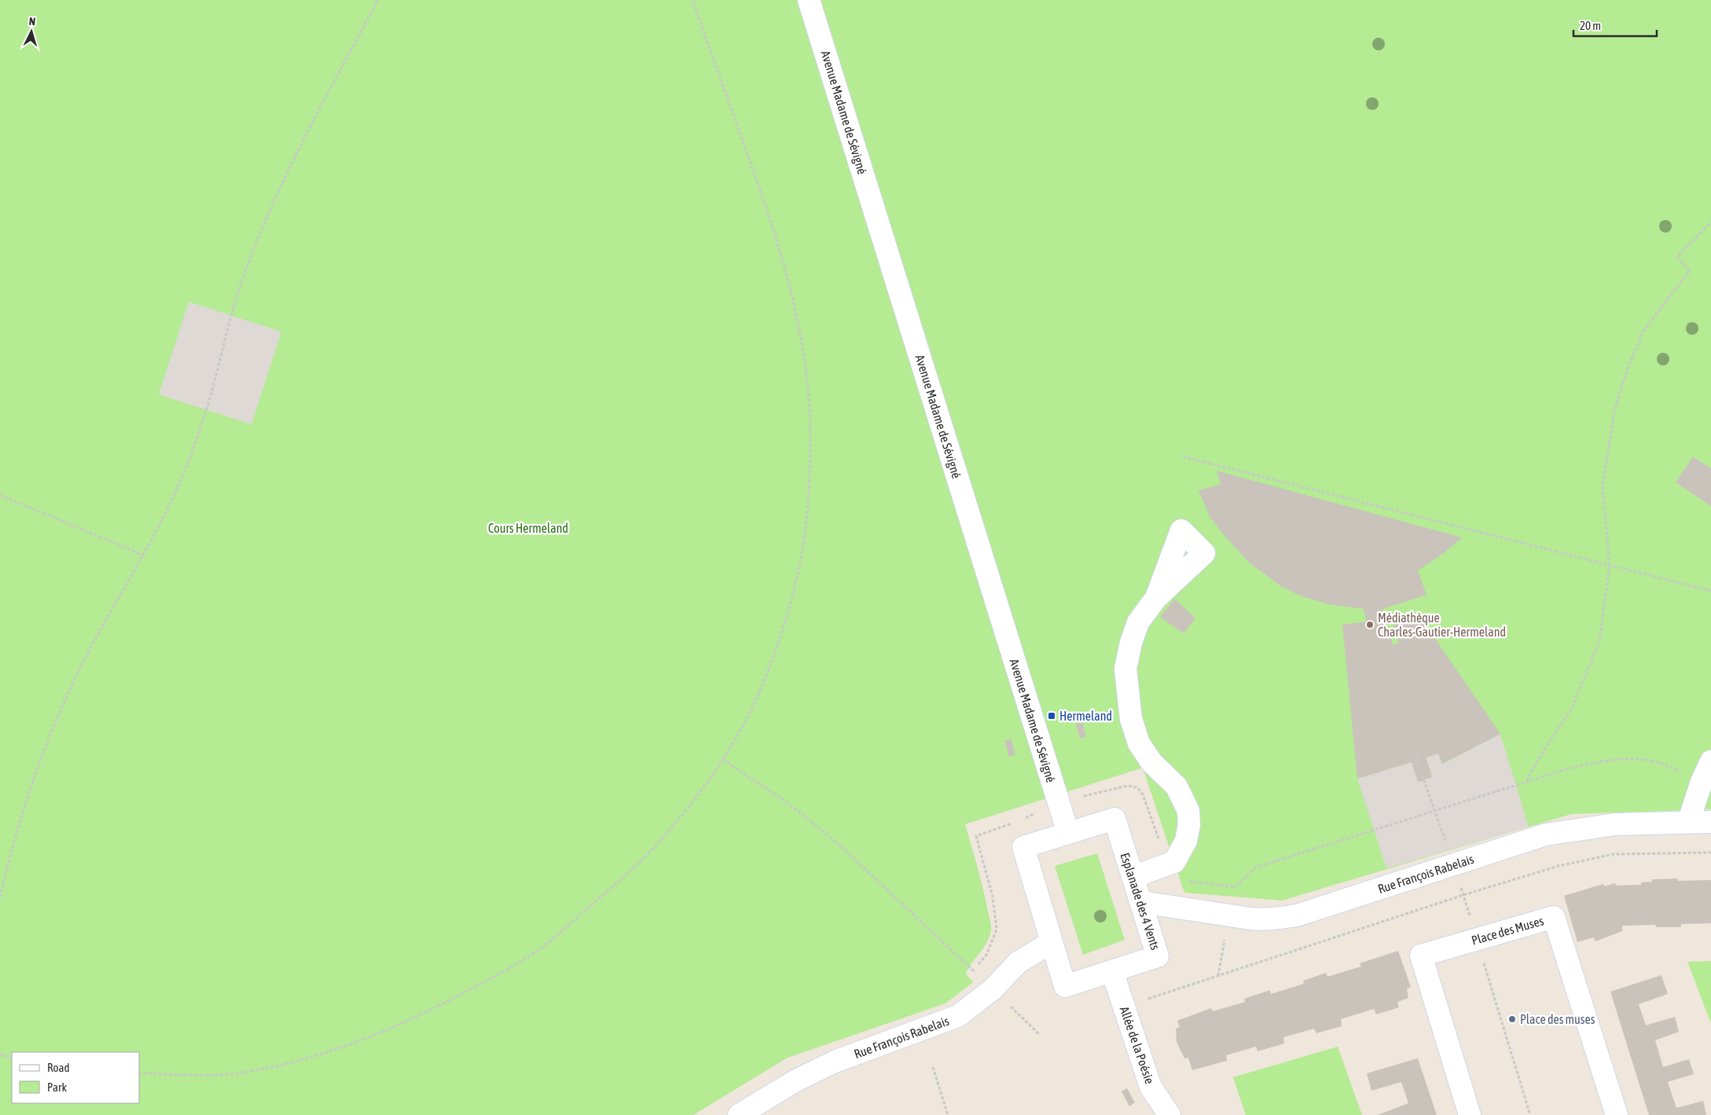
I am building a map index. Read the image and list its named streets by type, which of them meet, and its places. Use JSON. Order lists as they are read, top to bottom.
{
  "streets": {
    "street": [
      "Avenue Madame de Sévigné",
      "Rue François Rabelais",
      "Esplanade des 4 Vents",
      "Place des Muses",
      "Allée de la Poésie"
    ]
  },
  "crossings": [
    ["Avenue Madame de Sévigné", "Esplanade des 4 Vents"],
    ["Rue François Rabelais", "Esplanade des 4 Vents"],
    ["Esplanade des 4 Vents", "Allée de la Poésie"]
  ],
  "parks": ["Cours Hermeland"],
  "places": {
    "other": ["Médiathèque Charles-Gautier-Hermeland", "Place des muses"],
    "transit": ["Hermeland"]
  },
  "legend": ["Road", "Park"],
  "scale_bar": "20 m",
  "north": "top"
}
